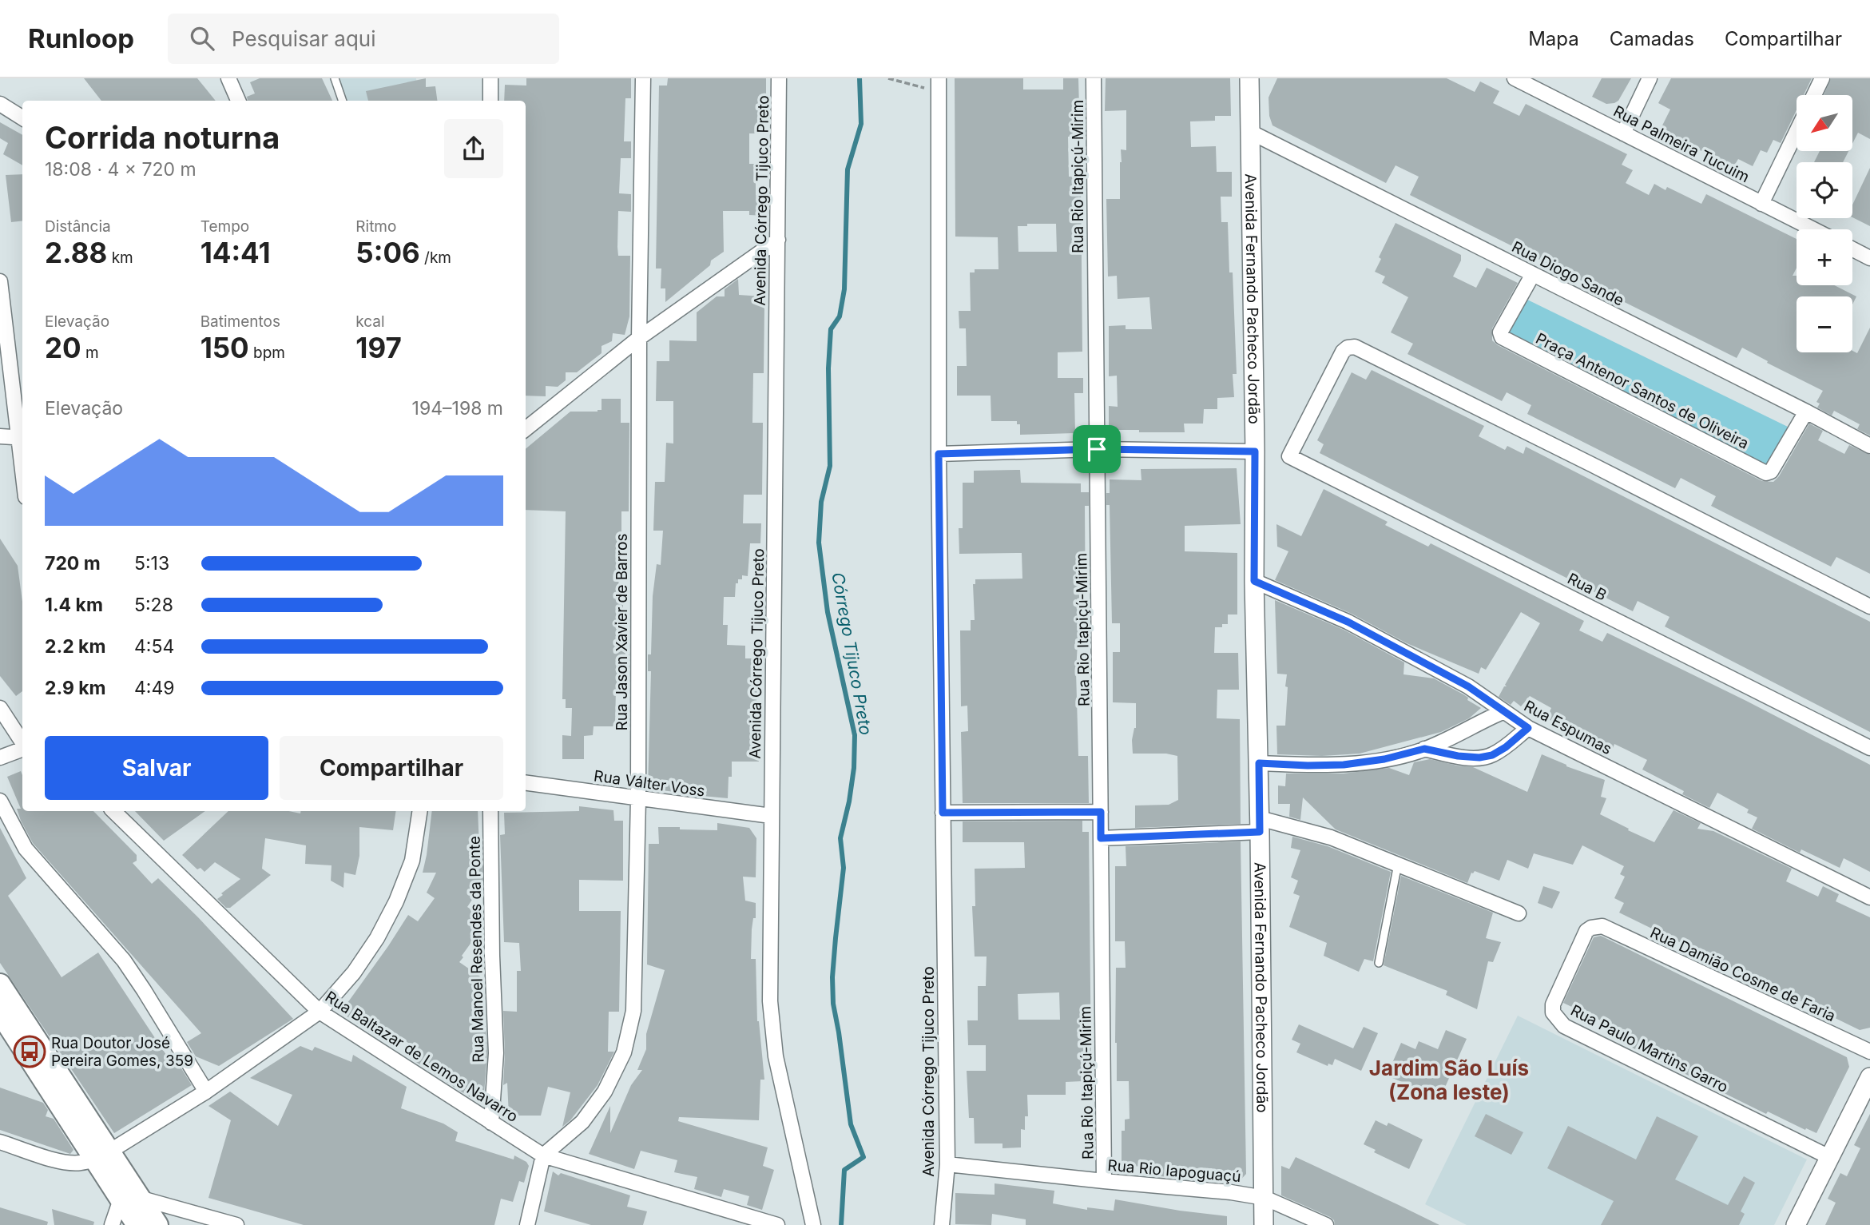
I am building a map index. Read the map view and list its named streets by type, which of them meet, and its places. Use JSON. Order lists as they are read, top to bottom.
{
  "streets": {
    "street": [
      "Rua Palmeira Tucuim",
      "Rua Rio Itapiçú-Mirim",
      "Avenida Córrego Tijuco Preto",
      "Rua Diogo Sande",
      "Avenida Fernando Pacheco Jordão",
      "Praça Antenor Santos de Oliveira",
      "Rua B",
      "Rua Jason Xavier de Barros",
      "Rua Espumas",
      "Rua Válter Voss",
      "Rua Manoel Resendes da Ponte",
      "Rua Damião Cosme de Faria",
      "Rua Paulo Martins Garro",
      "Rua Baltazar de Lemos Navarro",
      "Rua Rio Iapoguaçú"
    ]
  },
  "crossings": [
    ["Rua Rio Itapiçú-Mirim", "Rua Rio Iapoguaçú"],
    ["Avenida Córrego Tijuco Preto", "Rua Válter Voss"],
    ["Avenida Córrego Tijuco Preto", "Rua Rio Iapoguaçú"],
    ["Rua Diogo Sande", "Avenida Fernando Pacheco Jordão"],
    ["Rua Diogo Sande", "Praça Antenor Santos de Oliveira"],
    ["Avenida Fernando Pacheco Jordão", "Rua Espumas"],
    ["Avenida Fernando Pacheco Jordão", "Rua Rio Iapoguaçú"],
    ["Rua Jason Xavier de Barros", "Rua Válter Voss"],
    ["Rua Jason Xavier de Barros", "Rua Baltazar de Lemos Navarro"],
    ["Rua Manoel Resendes da Ponte", "Rua Baltazar de Lemos Navarro"],
    ["Rua Damião Cosme de Faria", "Rua Paulo Martins Garro"]
  ],
  "districts": ["Jardim São Luís (Zona leste)"],
  "water": ["Córrego Tijuco Preto"],
  "places": {
    "bus stop": ["Rua Doutor José Pereira Gomes, 359"]
  },
  "north": "bottom left",
  "page": {
    "header": "Runloop",
    "search": "Pesquisar aqui",
    "nav": ["Mapa", "Camadas", "Compartilhar"],
    "map_buttons": ["+", "−"],
    "heading": ["Corrida noturna", "18:08 · 4 × 720 m"],
    "stats": [
      ["Distância", "2.88 km"],
      ["Tempo", "14:41"],
      ["Ritmo", "5:06 /km"],
      ["Elevação", "20 m"],
      ["Batimentos", "150 bpm"],
      ["kcal", "197"]
    ],
    "chart": ["Elevação", "194–198 m"],
    "list": [
      {
        "name": "720 m",
        "note": "5:13"
      },
      {
        "name": "1.4 km",
        "note": "5:28"
      },
      {
        "name": "2.2 km",
        "note": "4:54"
      },
      {
        "name": "2.9 km",
        "note": "4:49"
      }
    ],
    "buttons": ["Salvar", "Compartilhar"]
  }
}
